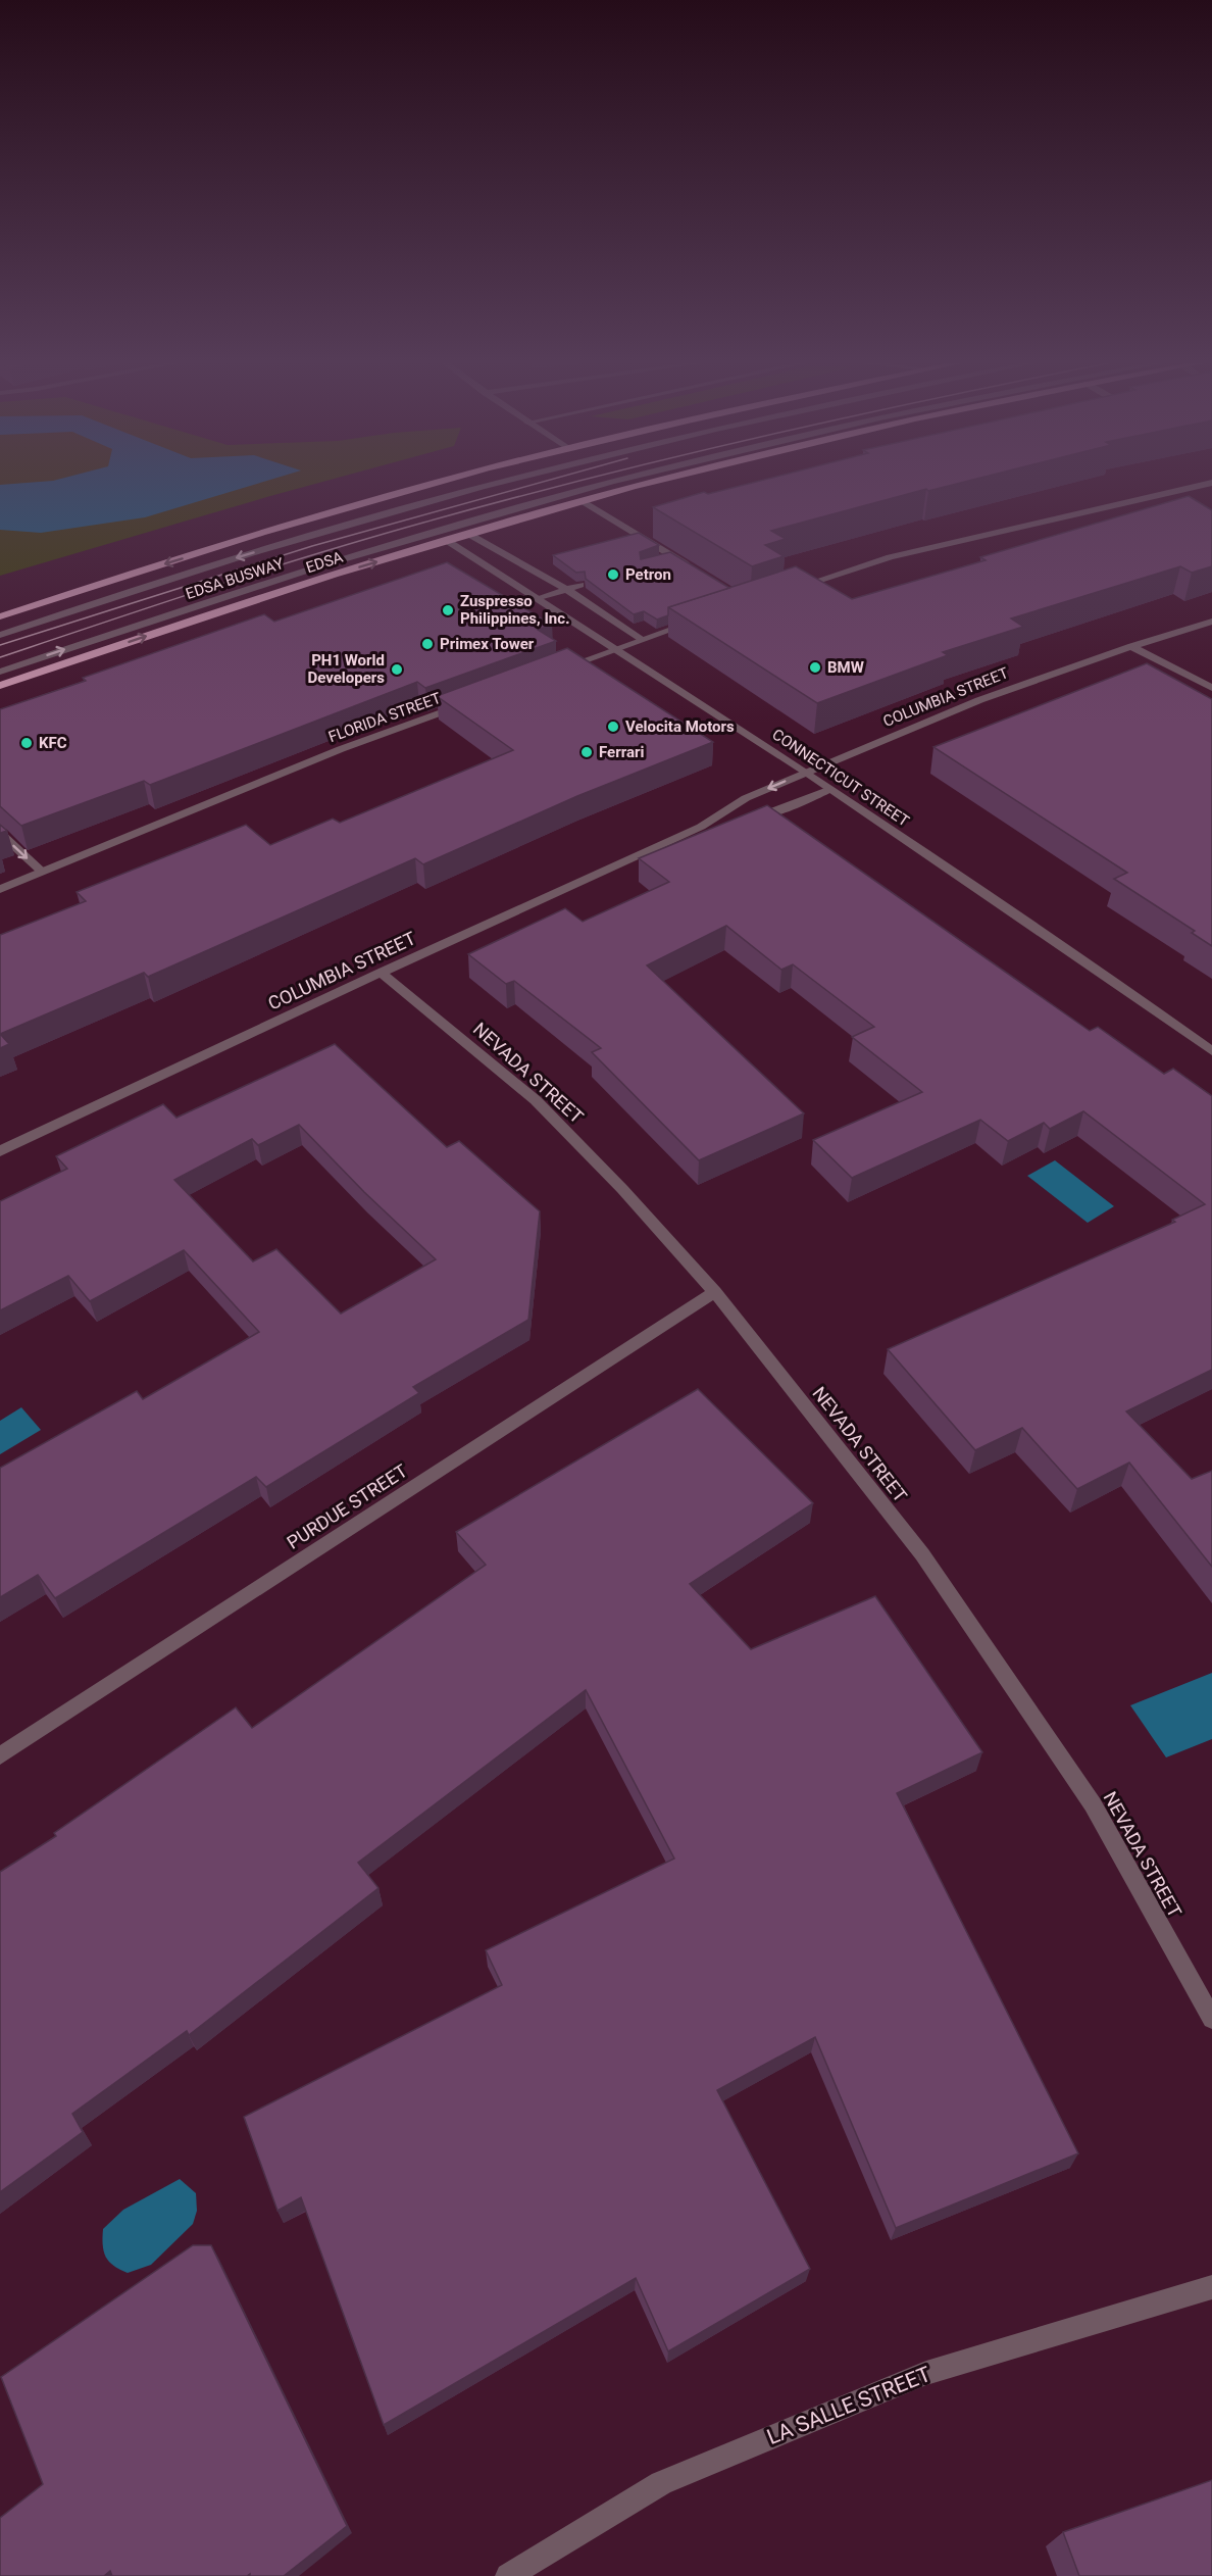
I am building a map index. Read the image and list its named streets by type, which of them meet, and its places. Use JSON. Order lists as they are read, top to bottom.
{
  "streets": {
    "highway": ["EDSA"],
    "street": [
      "EDSA BUSWAY",
      "COLUMBIA STREET",
      "FLORIDA STREET",
      "CONNECTICUT STREET",
      "NEVADA STREET",
      "PURDUE STREET",
      "LA SALLE STREET"
    ]
  },
  "crossings": [
    ["EDSA", "CONNECTICUT STREET"],
    ["COLUMBIA STREET", "CONNECTICUT STREET"],
    ["COLUMBIA STREET", "NEVADA STREET"],
    ["NEVADA STREET", "PURDUE STREET"]
  ],
  "places": [
    "Petron",
    "Zuspresso Philippines, Inc.",
    "Primex Tower",
    "BMW",
    "PH1 World Developers",
    "Velocita Motors",
    "KFC",
    "Ferrari"
  ]
}
